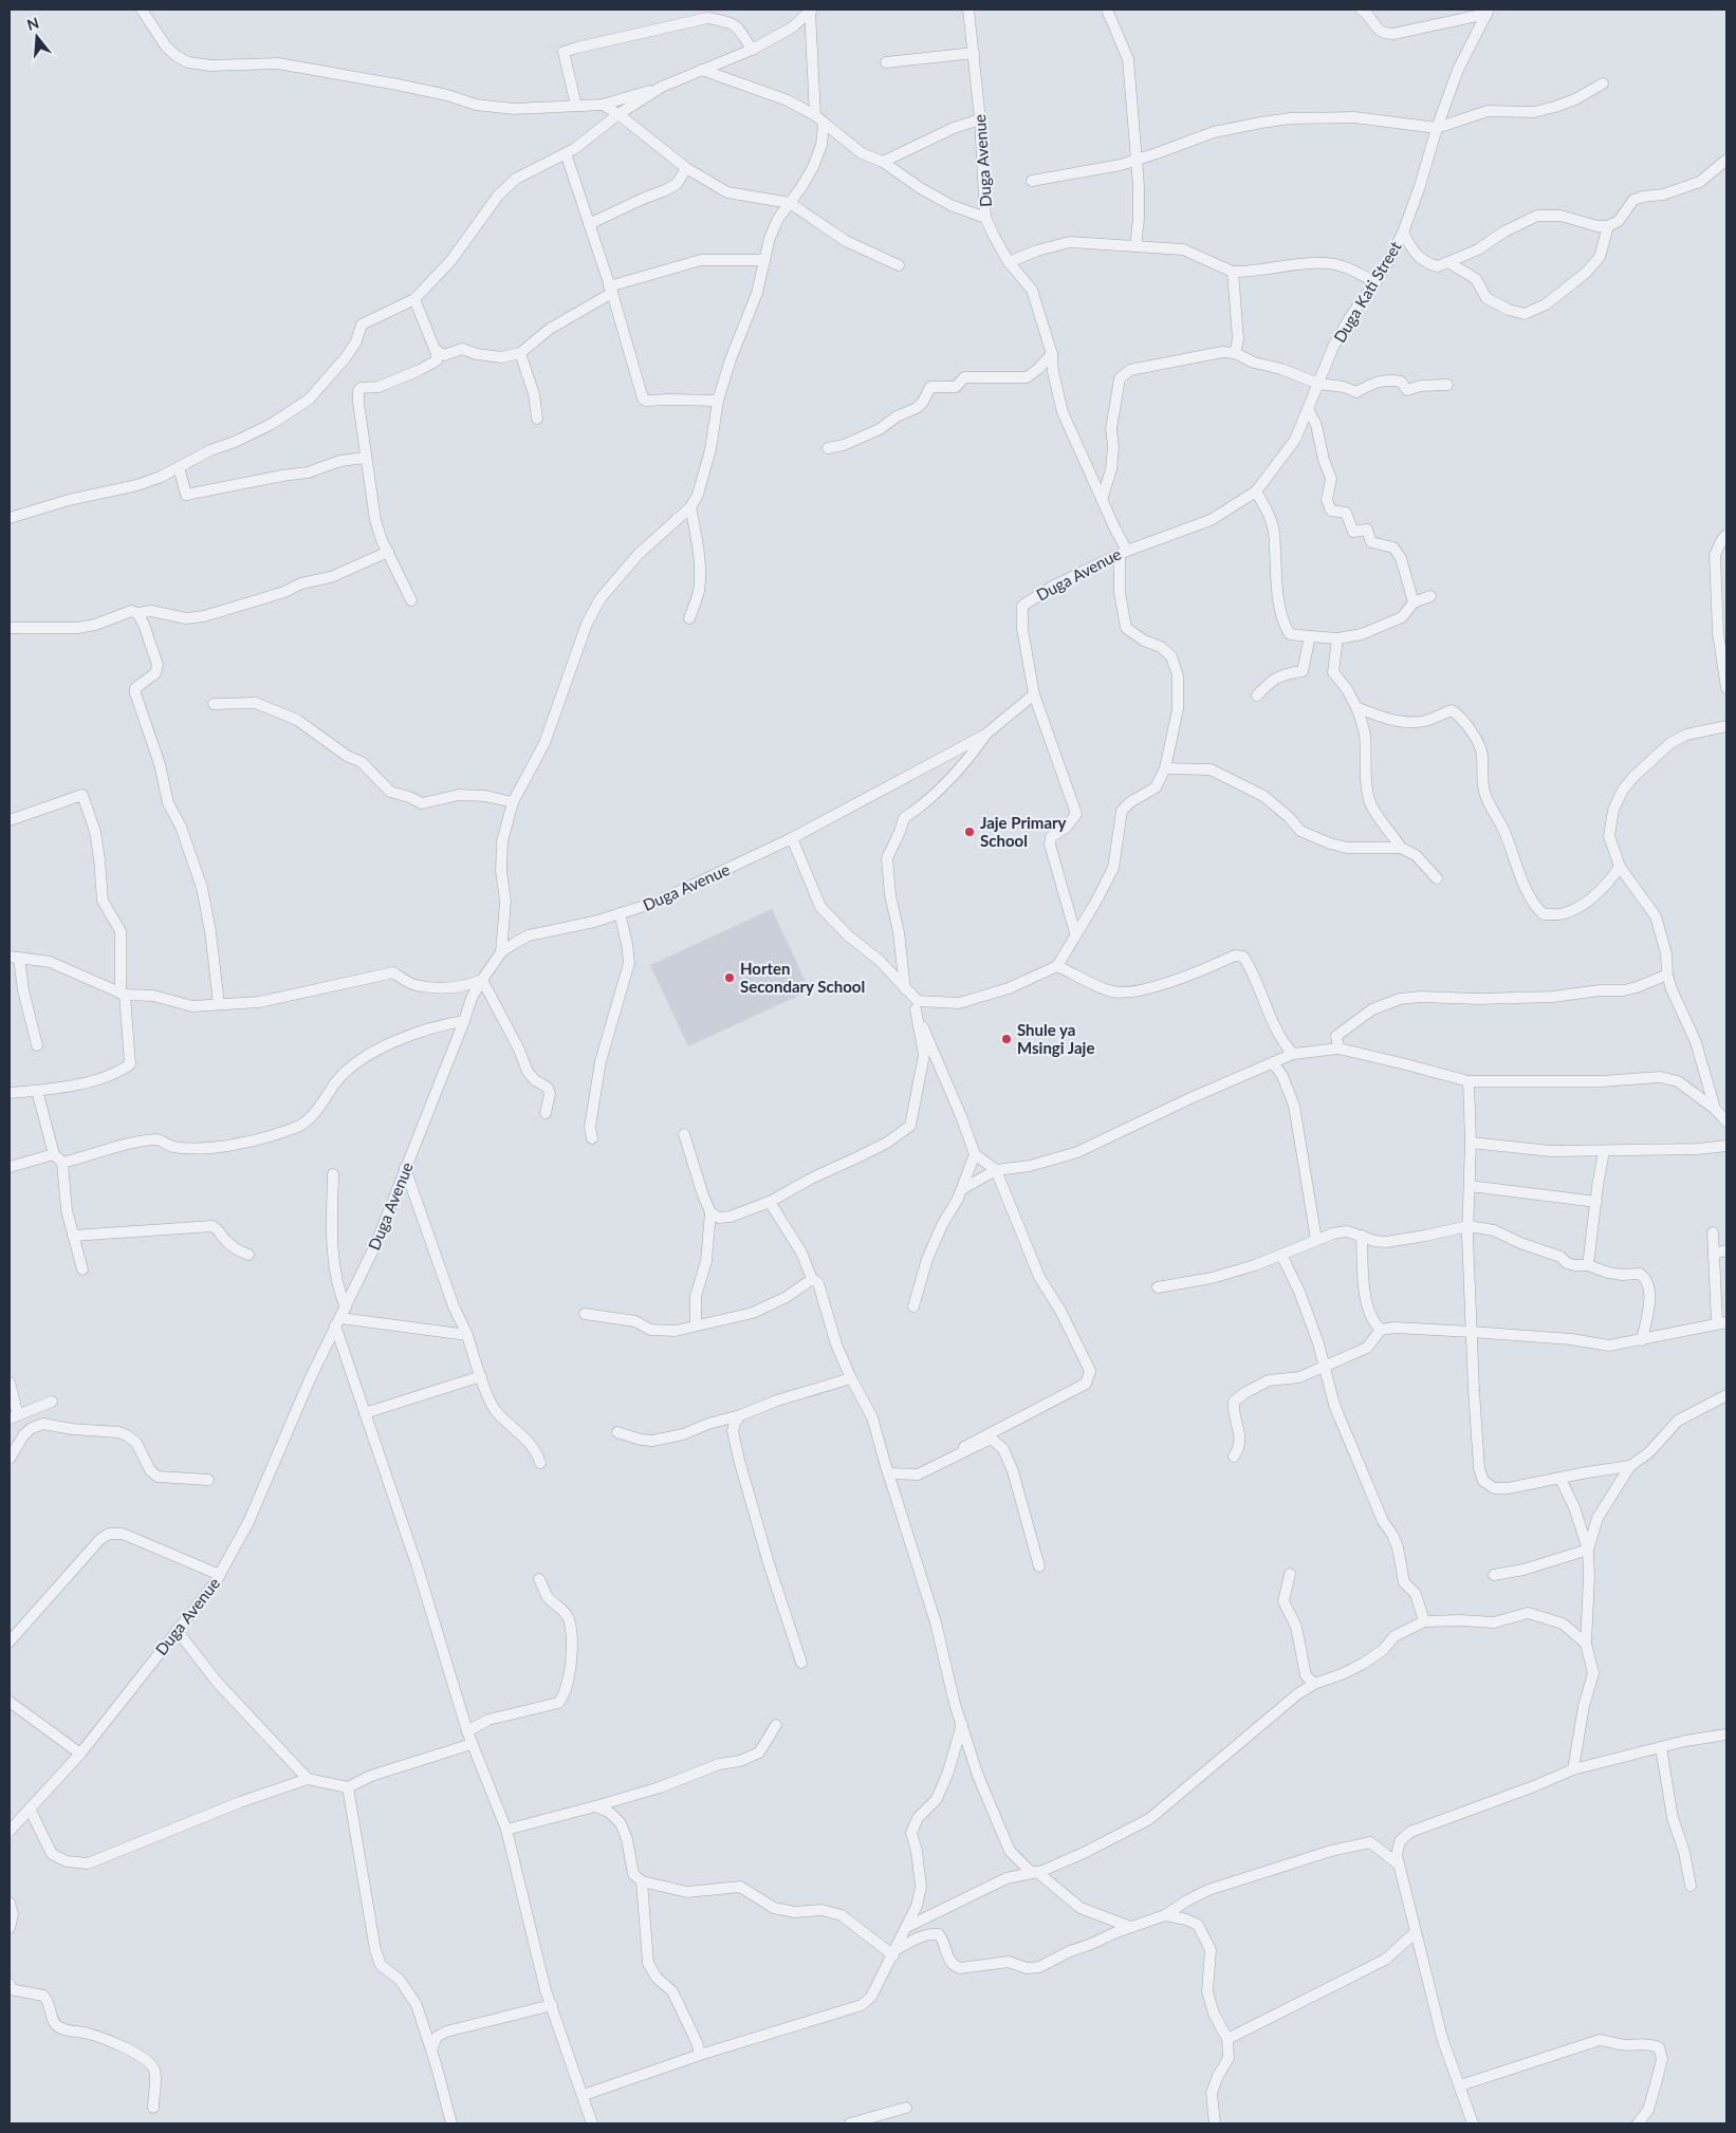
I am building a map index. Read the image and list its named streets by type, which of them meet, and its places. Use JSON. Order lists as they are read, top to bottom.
{
  "streets": {
    "street": ["Duga Avenue", "Duga Kati Street"]
  },
  "crossings": [
    ["Duga Avenue", "Duga Kati Street"]
  ],
  "places": ["Jaje Primary School", "Horten Secondary School", "Shule ya Msingi Jaje"],
  "north": "top"
}
